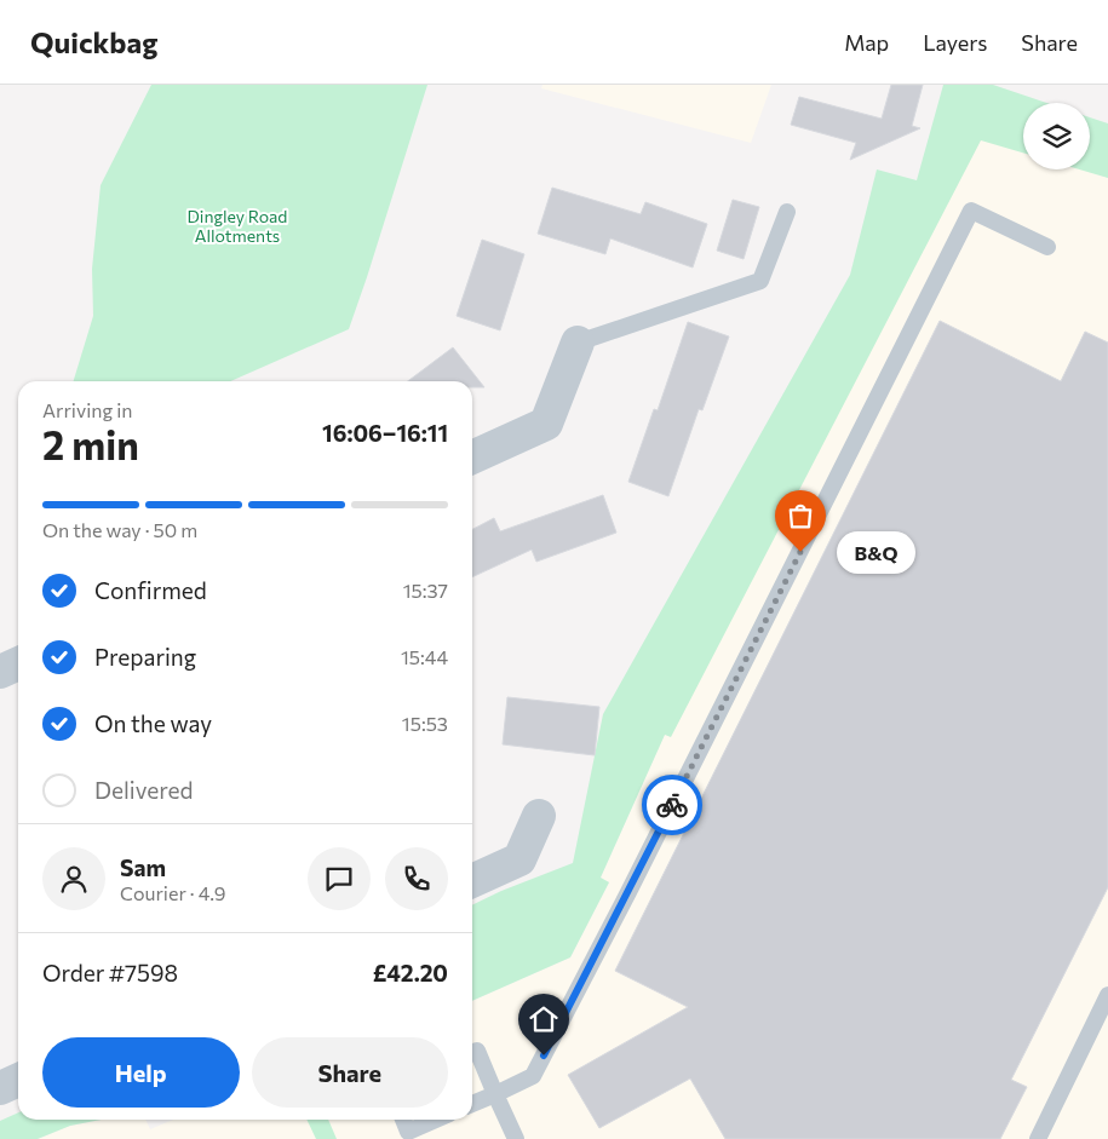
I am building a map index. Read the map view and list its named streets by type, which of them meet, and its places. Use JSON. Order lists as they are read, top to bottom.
{
  "parks": ["Dingley Road Allotments"],
  "places": ["B&Q"],
  "page": {
    "header": "Quickbag",
    "nav": ["Map", "Layers", "Share"],
    "heading": ["2 min", "Arriving in", "16:06–16:11"],
    "panel": [
      "Sam",
      "Courier · 4.9",
      "Order #7598",
      "£42.20"
    ],
    "bar": "On the way · 50 m",
    "bubble": "B&Q",
    "list": [
      ["Confirmed", "15:37"],
      ["Preparing", "15:44"],
      ["On the way", "15:53"],
      "Delivered"
    ],
    "buttons": ["Help", "Share"]
  }
}
